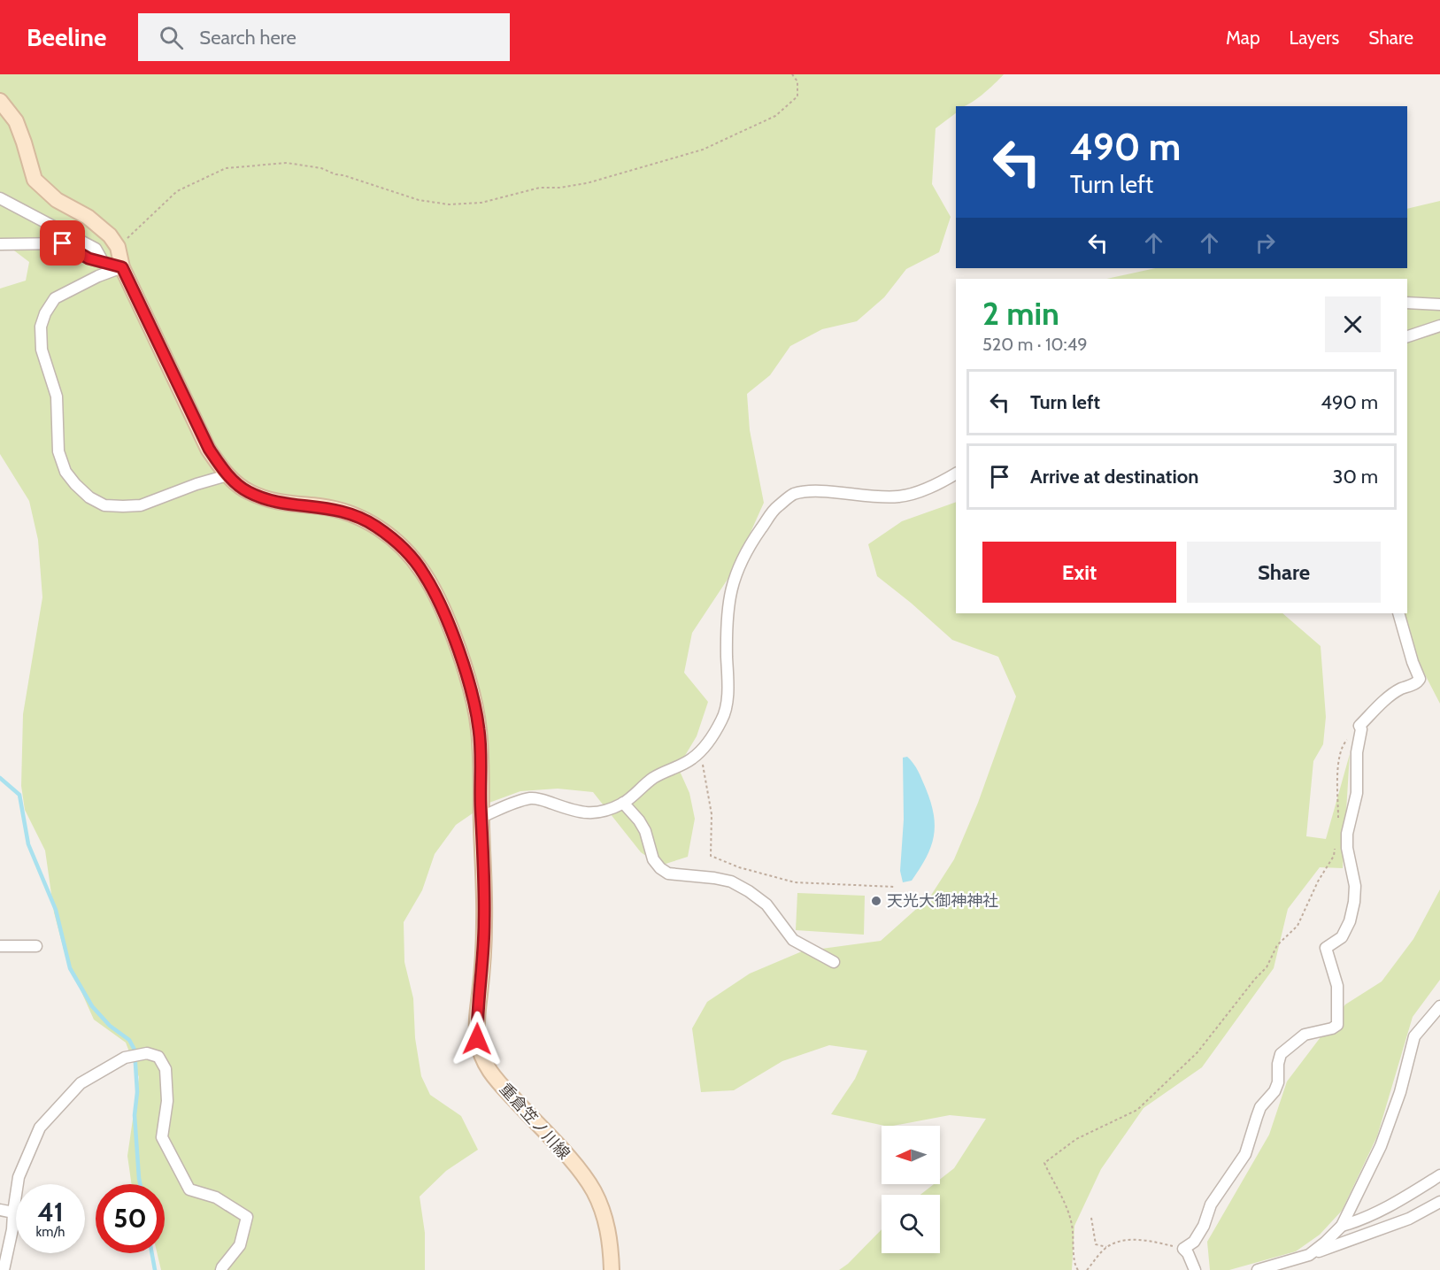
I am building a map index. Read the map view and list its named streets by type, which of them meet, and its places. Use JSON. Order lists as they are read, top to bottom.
{
  "streets": {
    "main road": ["重倉笠ノ川線"]
  },
  "places": ["天光大御神神社"],
  "north": "left",
  "page": {
    "header": "Beeline",
    "search": "Search here",
    "nav": ["Map", "Layers", "Share"],
    "turn": ["490 m", "Turn left"],
    "heading": ["2 min", "520 m · 10:49"],
    "list": [
      {
        "name": "Turn left",
        "value": "490 m"
      },
      {
        "name": "Arrive at destination",
        "value": "30 m"
      }
    ],
    "buttons": ["Exit", "Share"],
    "speed": "41 km/h",
    "limit": "50"
  }
}
